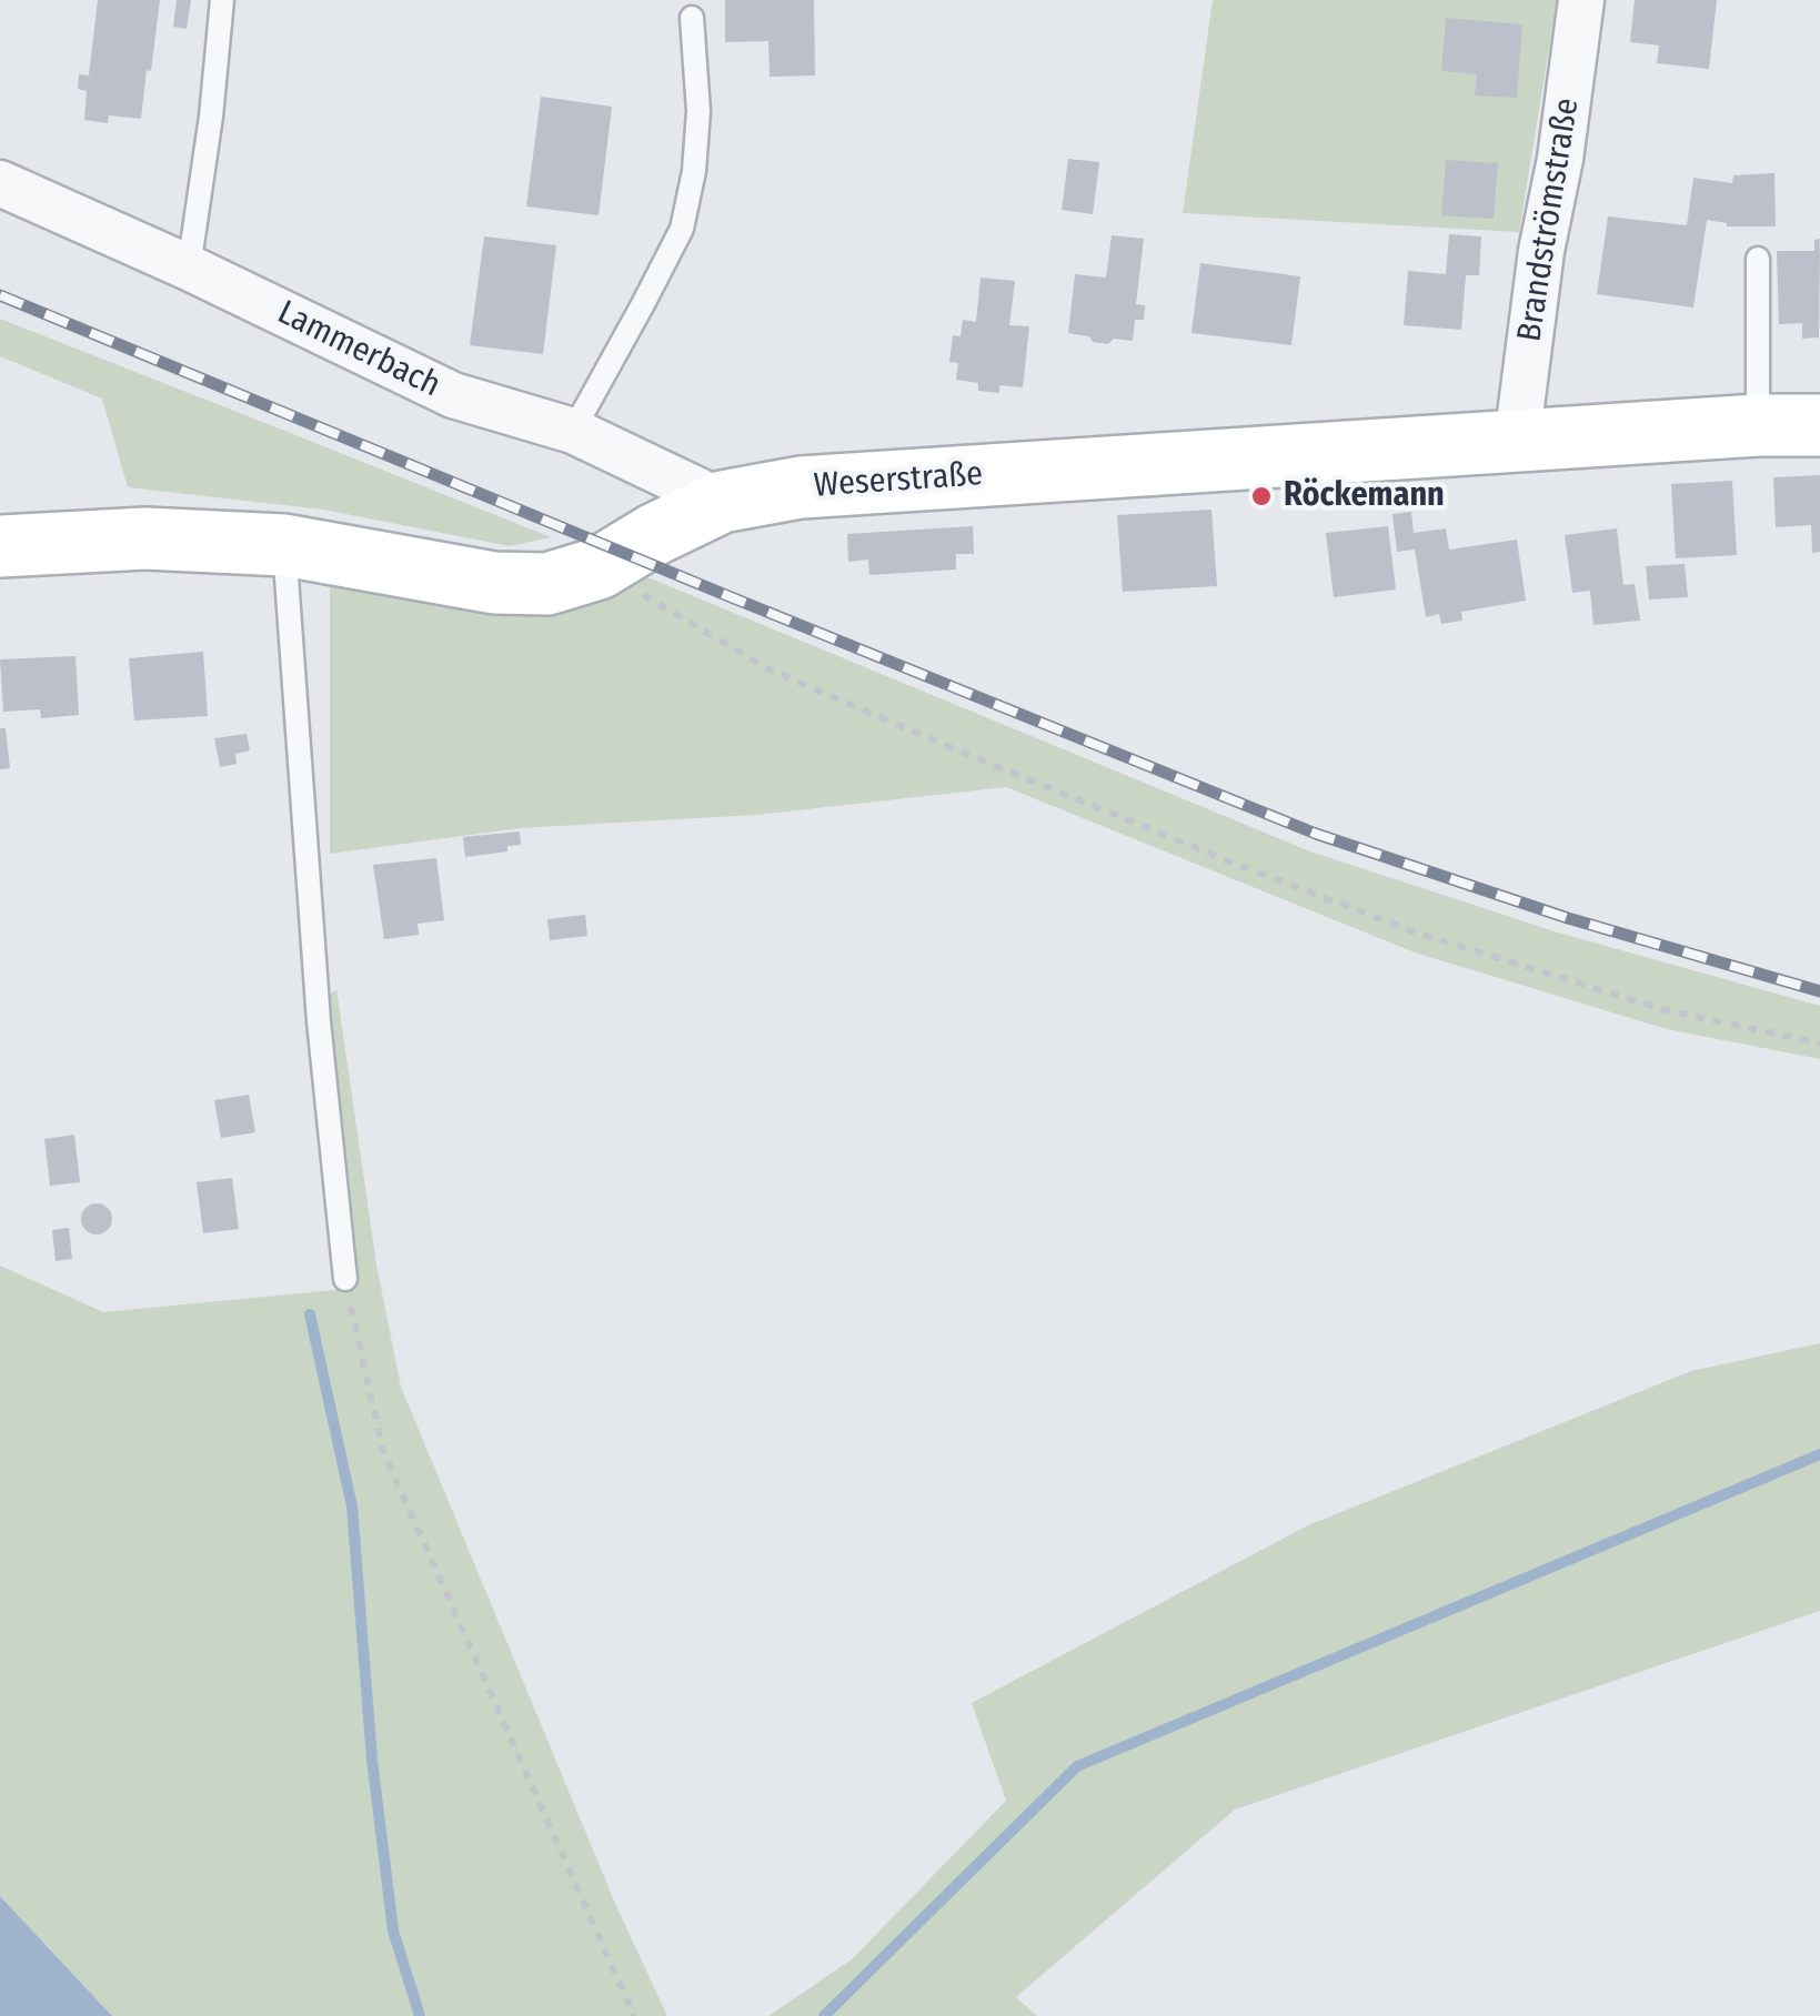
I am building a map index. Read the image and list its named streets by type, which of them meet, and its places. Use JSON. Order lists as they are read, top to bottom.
{
  "streets": {
    "main road": ["Weserstraße"],
    "street": ["Brandströmstraße", "Lammerbach"]
  },
  "crossings": [
    ["Brandströmstraße", "Weserstraße"],
    ["Lammerbach", "Weserstraße"]
  ],
  "places": ["Röckemann"]
}
